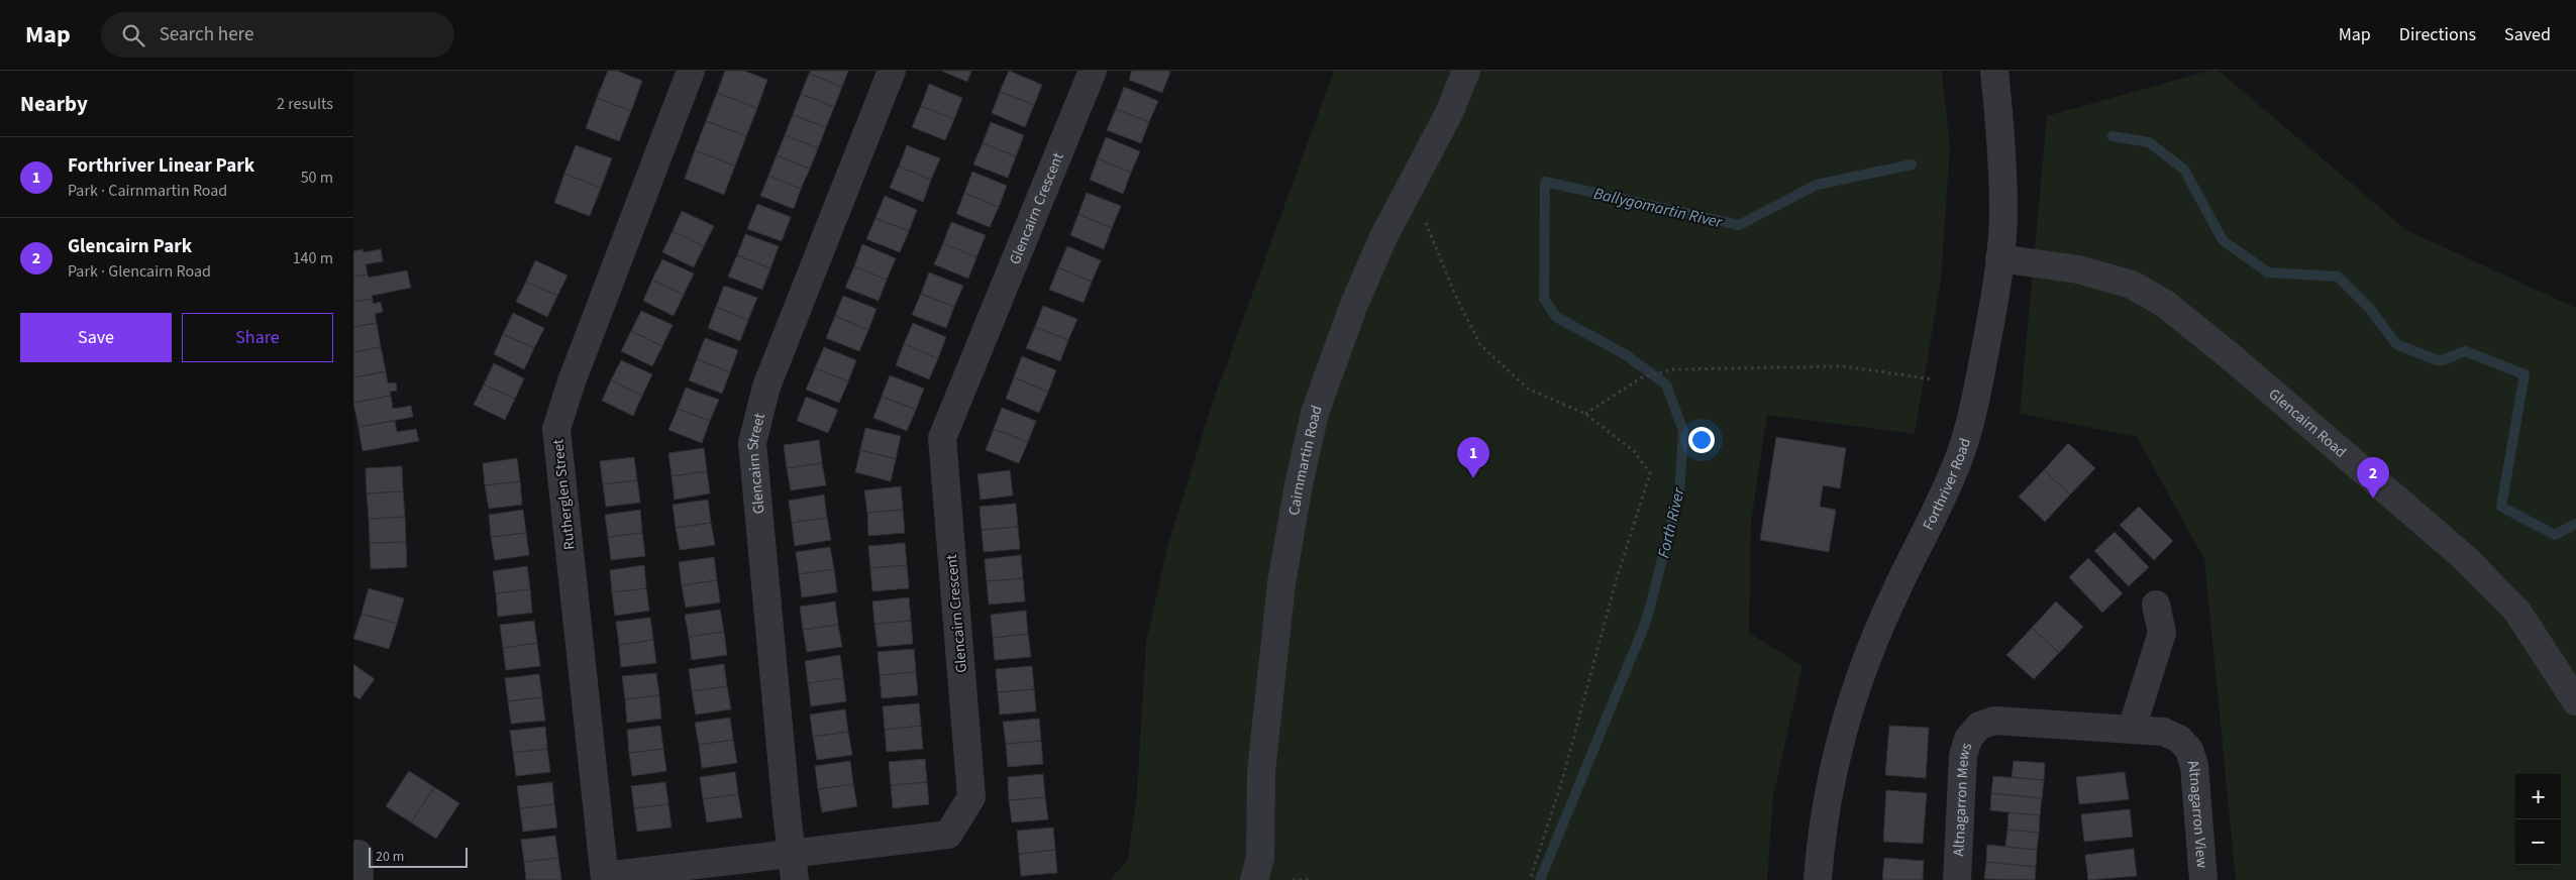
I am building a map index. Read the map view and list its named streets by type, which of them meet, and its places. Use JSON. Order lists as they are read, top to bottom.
{
  "streets": {
    "street": [
      "Glencairn Crescent",
      "Glencairn Road",
      "Cairnmartin Road",
      "Glencairn Street",
      "Forthriver Road",
      "Rutherglen Street",
      "Altnagarron Mews",
      "Altnagarron View"
    ]
  },
  "crossings": [
    ["Glencairn Crescent", "Glencairn Street"],
    ["Glencairn Crescent", "Rutherglen Street"],
    ["Glencairn Road", "Forthriver Road"],
    ["Altnagarron Mews", "Altnagarron View"]
  ],
  "water": ["Ballygomartin River", "Forth River"],
  "scale_bar": "20 m",
  "page": {
    "header": "Map",
    "search": "Search here",
    "nav": ["Map", "Directions", "Saved"],
    "heading": ["Nearby", "2 results"],
    "list": [
      {
        "mark": "1",
        "name": "Forthriver Linear Park",
        "note": "Park · Cairnmartin Road",
        "value": "50 m"
      },
      {
        "mark": "2",
        "name": "Glencairn Park",
        "note": "Park · Glencairn Road",
        "value": "140 m"
      }
    ],
    "buttons": ["Save", "Share"],
    "pins": ["1", "2"],
    "map_buttons": ["+", "−"],
    "scale": "20 m"
  }
}
